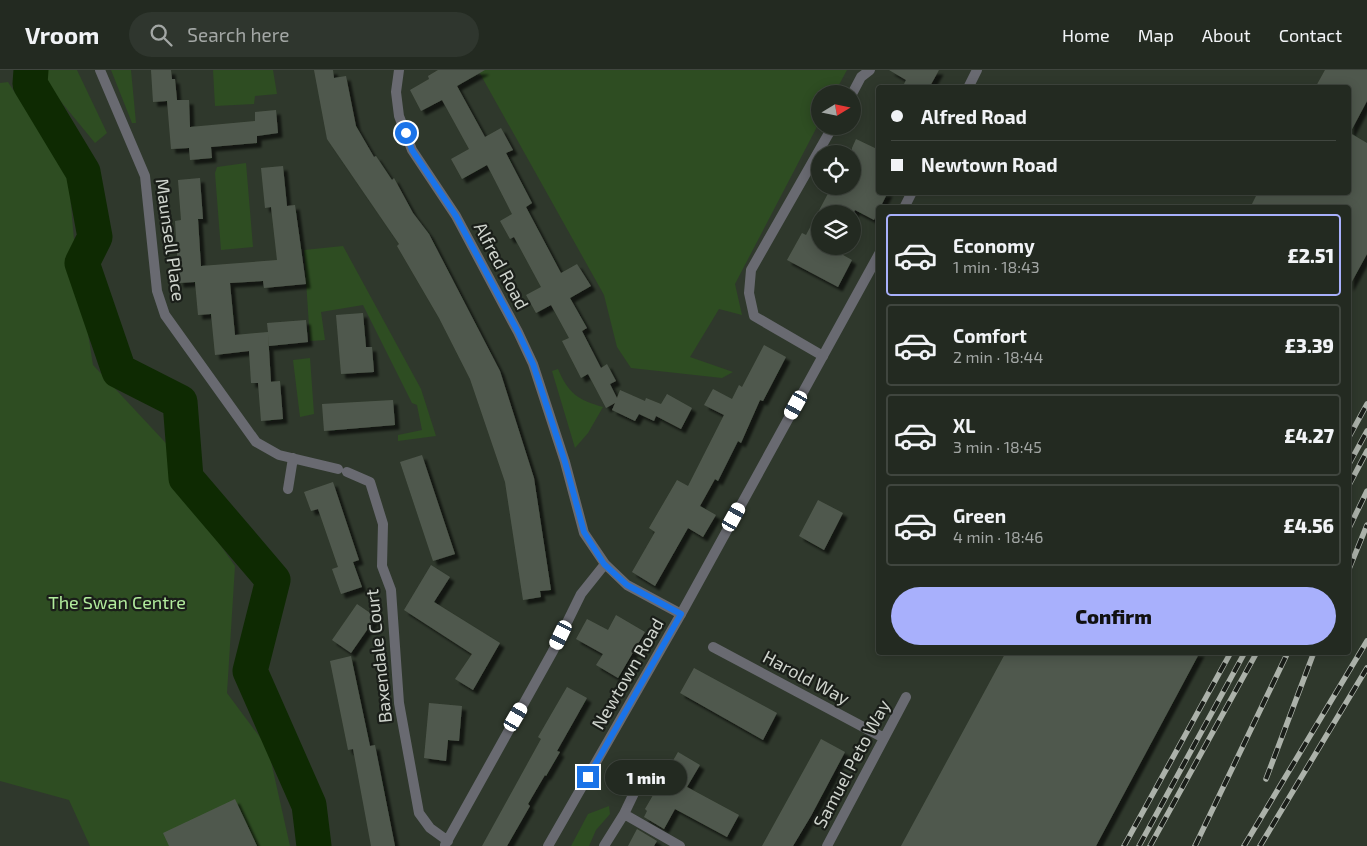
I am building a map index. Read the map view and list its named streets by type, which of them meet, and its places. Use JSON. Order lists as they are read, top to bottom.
{
  "streets": {
    "street": [
      "Maunsell Place",
      "Alfred Road",
      "Baxendale Court",
      "Newtown Road",
      "Harold Way",
      "Samuel Peto Way"
    ]
  },
  "crossings": [
    ["Maunsell Place", "Baxendale Court"],
    ["Alfred Road", "Newtown Road"],
    ["Harold Way", "Samuel Peto Way"]
  ],
  "parks": ["The Swan Centre"],
  "north": "right",
  "page": {
    "header": "Vroom",
    "search": "Search here",
    "nav": [
      "Home",
      "Map",
      "About",
      "Contact"
    ],
    "banner": ["Alfred Road", "Newtown Road"],
    "list": [
      {
        "name": "Economy",
        "note": "1 min · 18:43",
        "value": "£2.51"
      },
      {
        "name": "Comfort",
        "note": "2 min · 18:44",
        "value": "£3.39"
      },
      {
        "name": "XL",
        "note": "3 min · 18:45",
        "value": "£4.27"
      },
      {
        "name": "Green",
        "note": "4 min · 18:46",
        "value": "£4.56"
      }
    ],
    "buttons": "Confirm",
    "bubble": "1 min"
  }
}
